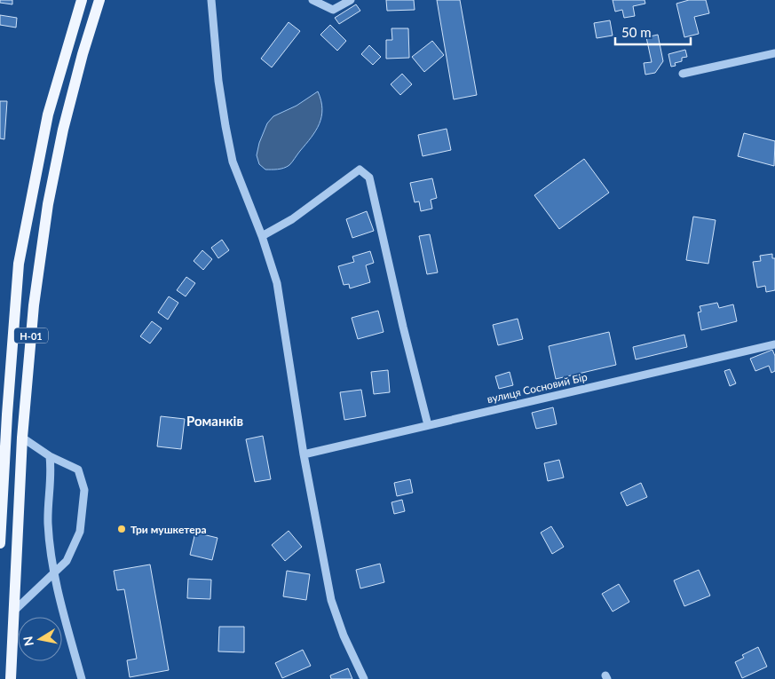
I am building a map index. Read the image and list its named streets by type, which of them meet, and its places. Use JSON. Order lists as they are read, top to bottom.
{
  "streets": {
    "main road": ["Н-01"],
    "street": ["вулиця Сосновий Бір"]
  },
  "districts": ["Романків"],
  "places": ["Три мушкетера"],
  "scale_bar": "50 m",
  "north": "left"
}
